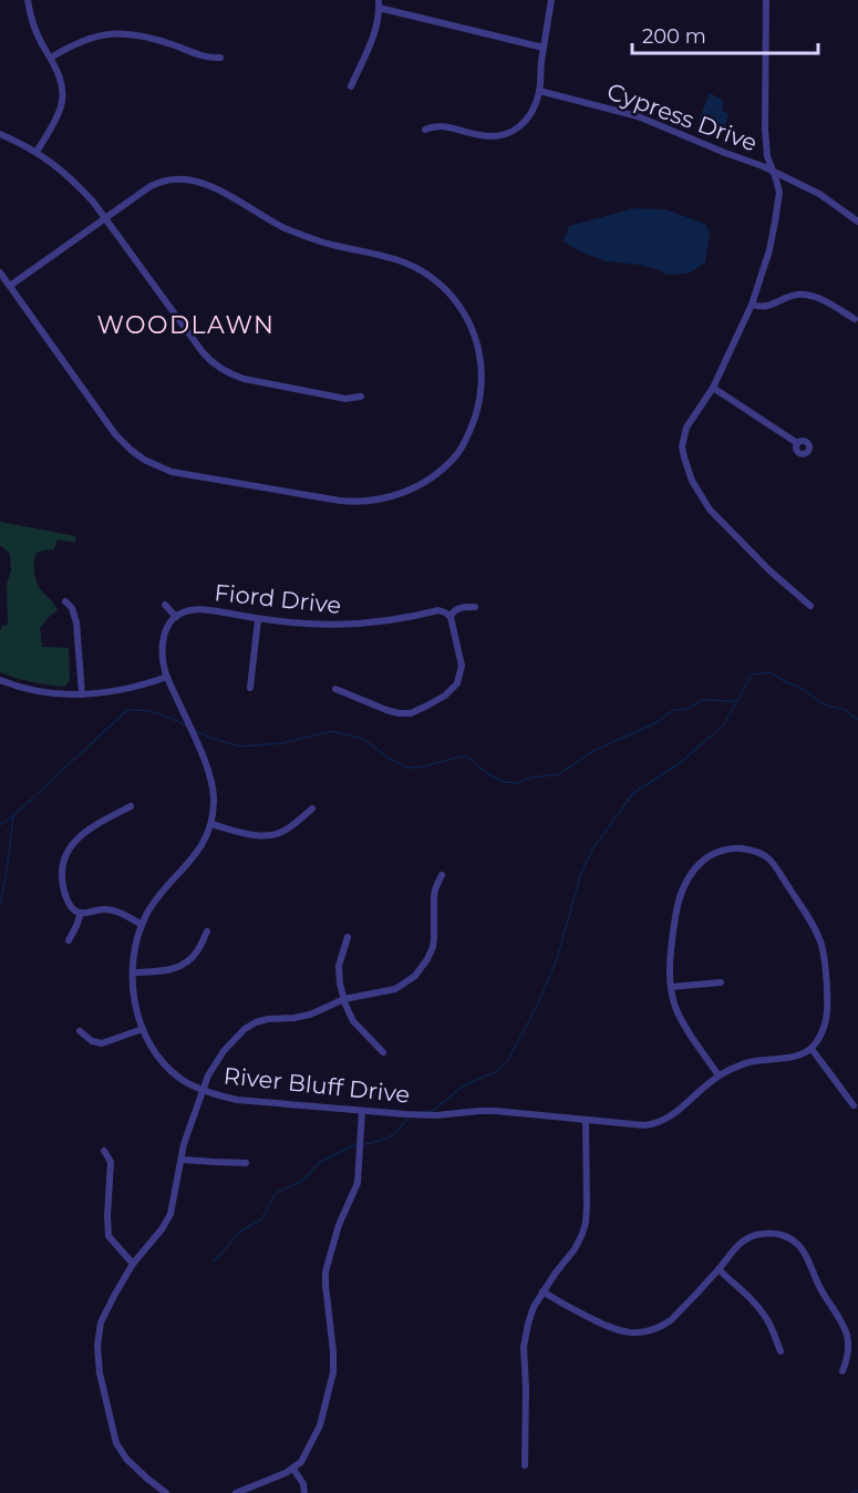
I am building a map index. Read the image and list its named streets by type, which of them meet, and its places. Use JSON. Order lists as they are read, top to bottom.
{
  "streets": {
    "street": ["Cypress Drive", "Fiord Drive", "River Bluff Drive"]
  },
  "districts": ["WOODLAWN"],
  "scale_bar": "200 m"
}
